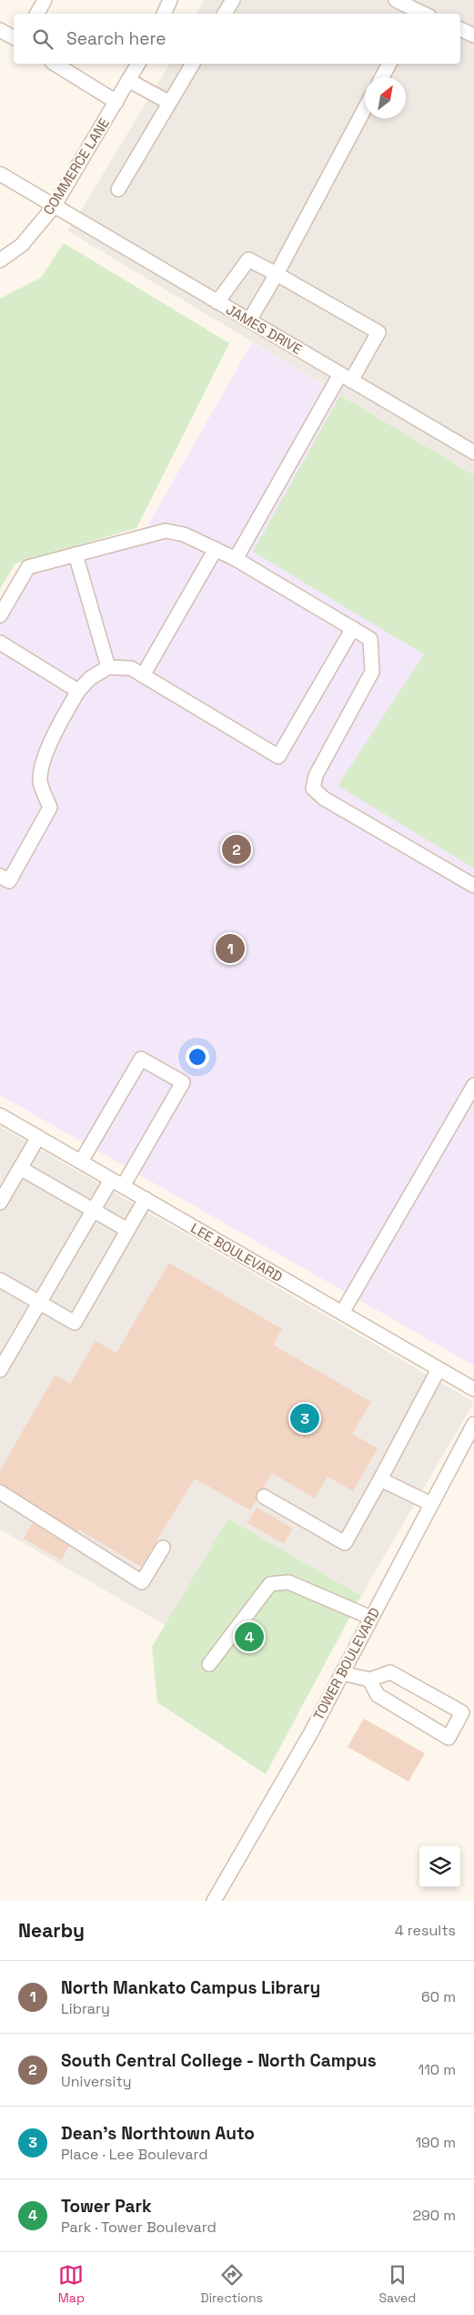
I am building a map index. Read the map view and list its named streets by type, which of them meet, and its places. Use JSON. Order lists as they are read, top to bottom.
{
  "streets": {
    "street": [
      "COMMERCE LANE",
      "JAMES DRIVE",
      "LEE BOULEVARD",
      "TOWER BOULEVARD"
    ]
  },
  "crossings": [
    ["COMMERCE LANE", "JAMES DRIVE"]
  ],
  "north": "top right",
  "page": {
    "search": "Search here",
    "pins": [
      "2",
      "1",
      "3",
      "4"
    ],
    "heading": ["Nearby", "4 results"],
    "list": [
      {
        "mark": "1",
        "name": "North Mankato Campus Library",
        "note": "Library",
        "value": "60 m"
      },
      {
        "mark": "2",
        "name": "South Central College - North Campus",
        "note": "University",
        "value": "110 m"
      },
      {
        "mark": "3",
        "name": "Dean's Northtown Auto",
        "note": "Place · Lee Boulevard",
        "value": "190 m"
      },
      {
        "mark": "4",
        "name": "Tower Park",
        "note": "Park · Tower Boulevard",
        "value": "290 m"
      }
    ],
    "nav": ["Map", "Directions", "Saved"]
  }
}
